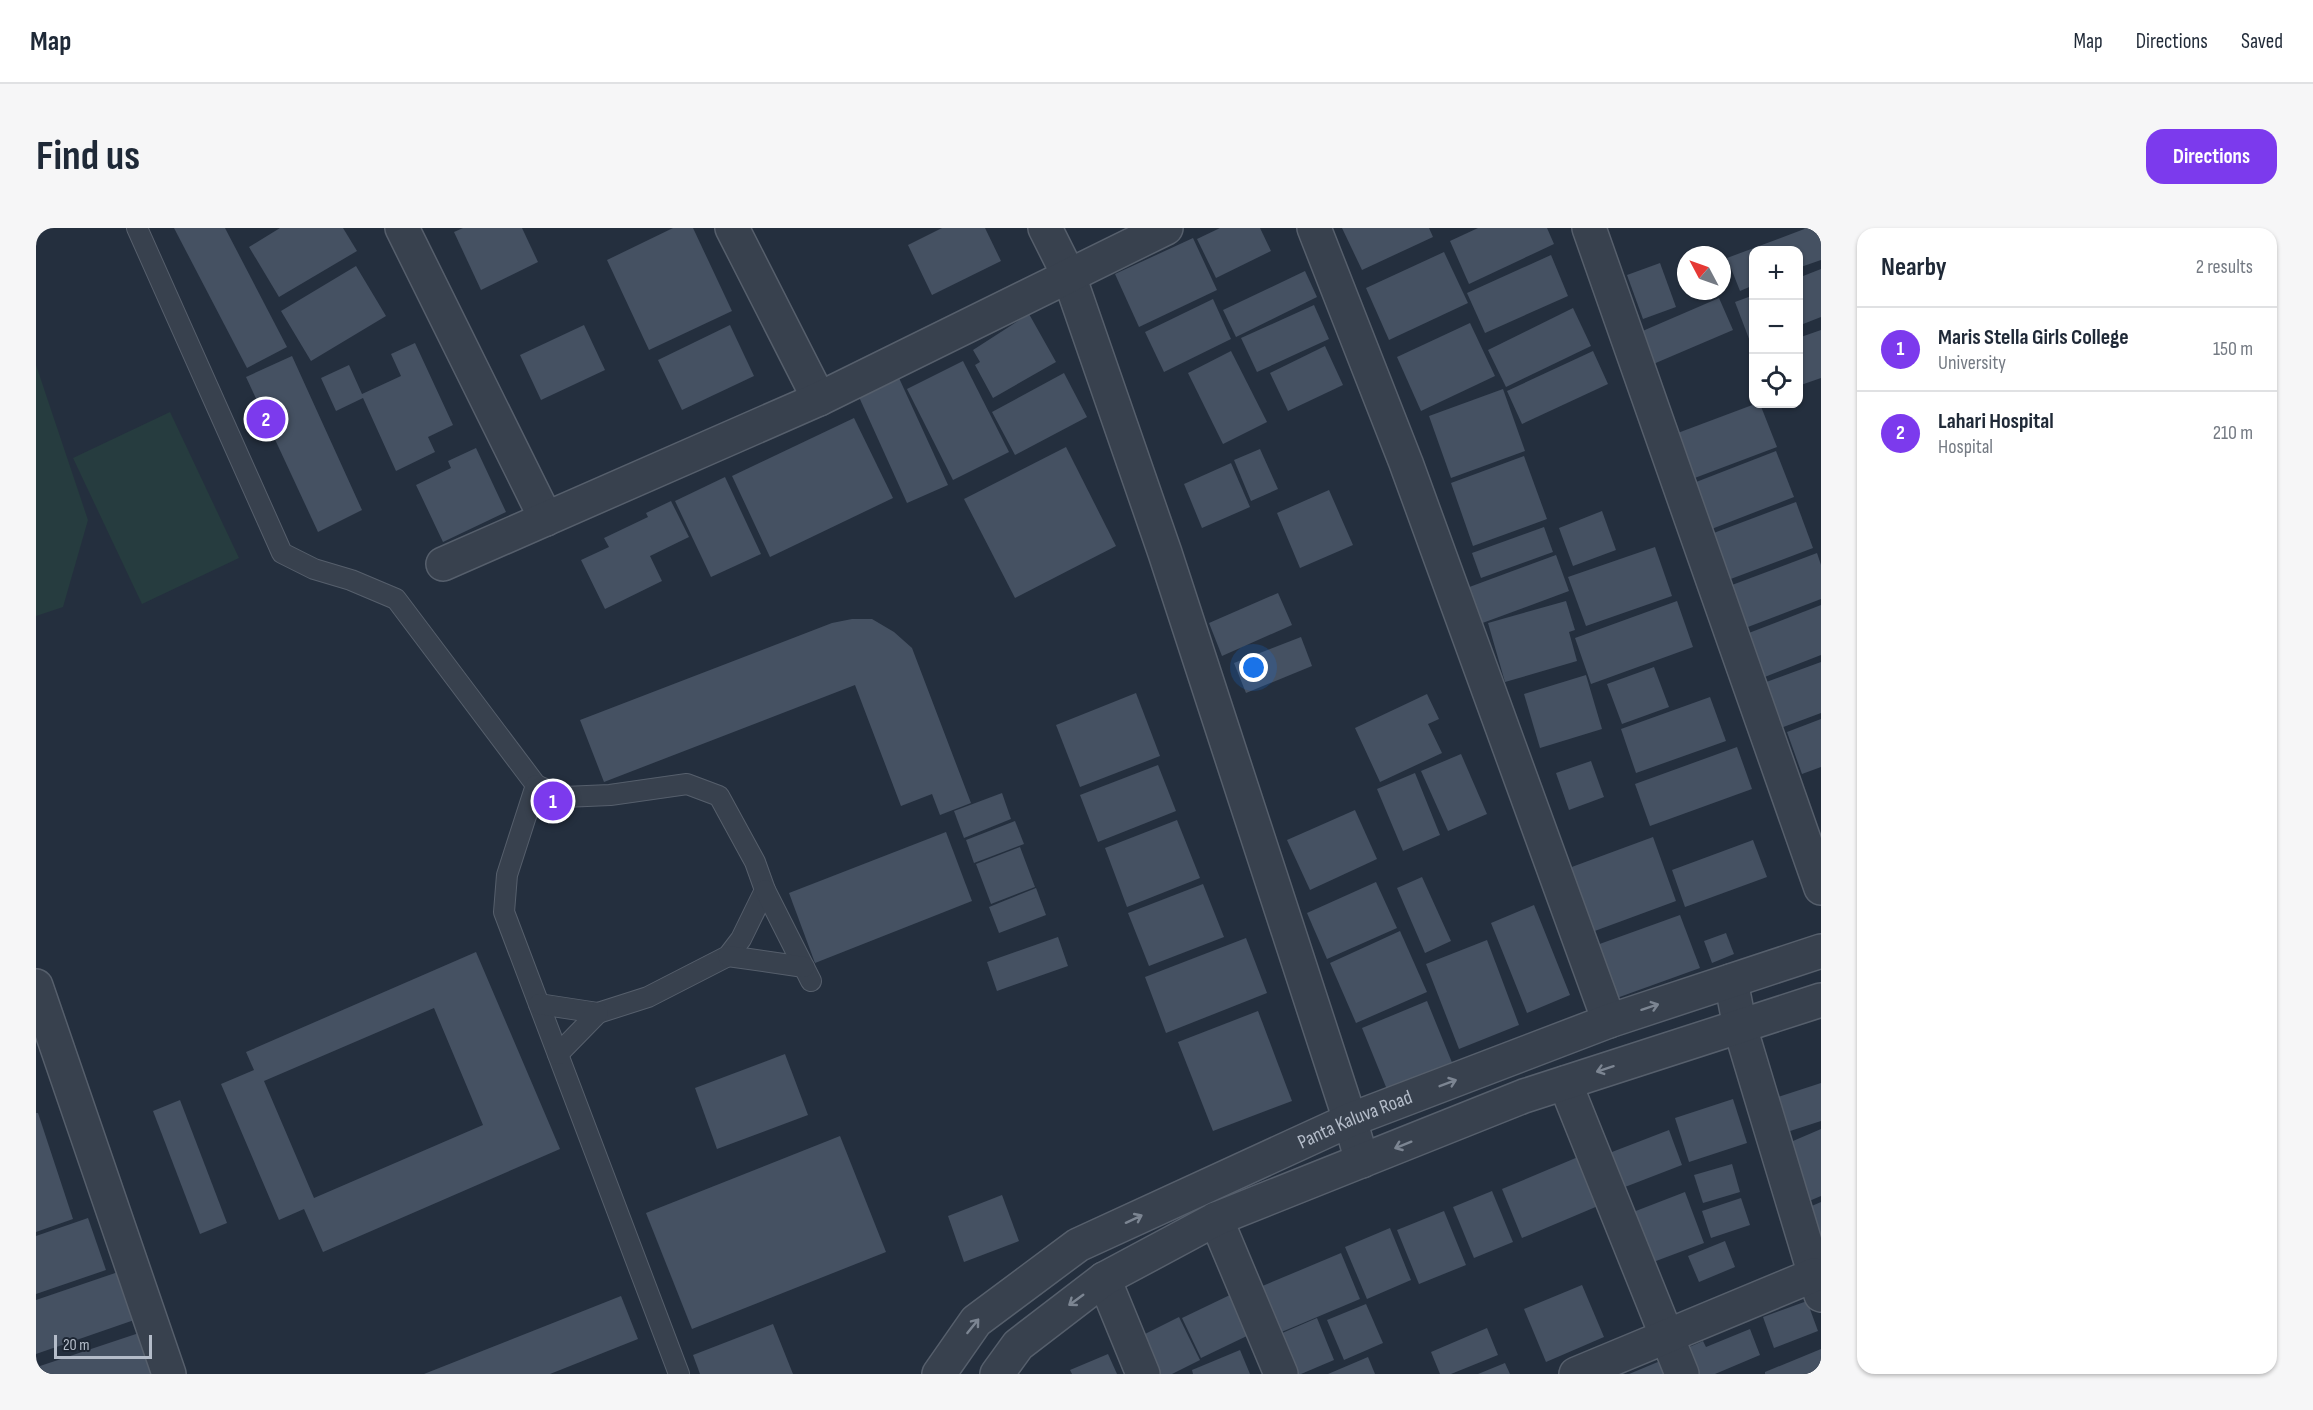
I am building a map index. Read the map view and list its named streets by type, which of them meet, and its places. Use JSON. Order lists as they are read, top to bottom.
{
  "streets": {
    "street": ["Panta Kaluva Road"]
  },
  "scale_bar": "20 m",
  "north": "top left",
  "page": {
    "header": "Map",
    "nav": ["Map", "Directions", "Saved"],
    "buttons": "Directions",
    "title": "Find us",
    "heading": ["Nearby", "2 results"],
    "map_buttons": ["+", "−"],
    "list": [
      {
        "mark": "1",
        "name": "Maris Stella Girls College",
        "note": "University",
        "value": "150 m"
      },
      {
        "mark": "2",
        "name": "Lahari Hospital",
        "note": "Hospital",
        "value": "210 m"
      }
    ],
    "pins": ["2", "1"],
    "scale": "20 m"
  }
}
